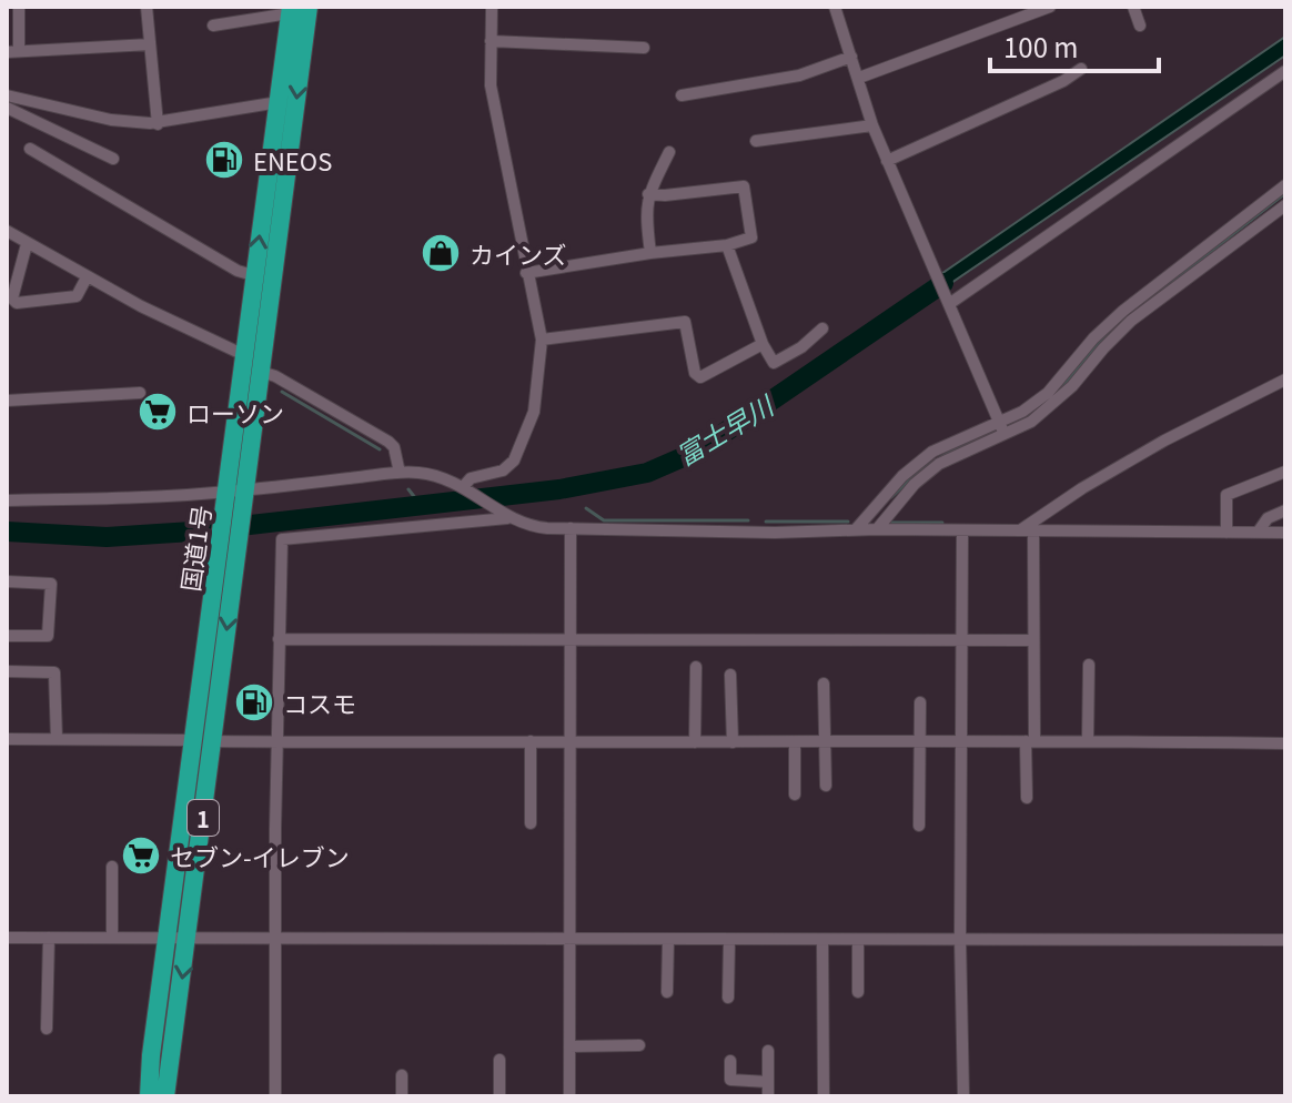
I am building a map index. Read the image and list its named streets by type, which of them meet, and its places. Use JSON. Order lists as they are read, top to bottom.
{
  "streets": {
    "highway": ["国道1号", "1"]
  },
  "water": ["富士早川"],
  "places": {
    "fuel station": ["ENEOS", "コスモ"],
    "shop": ["カインズ"],
    "supermarket": ["ローソン", "セブン-イレブン"]
  },
  "scale_bar": "100 m"
}
